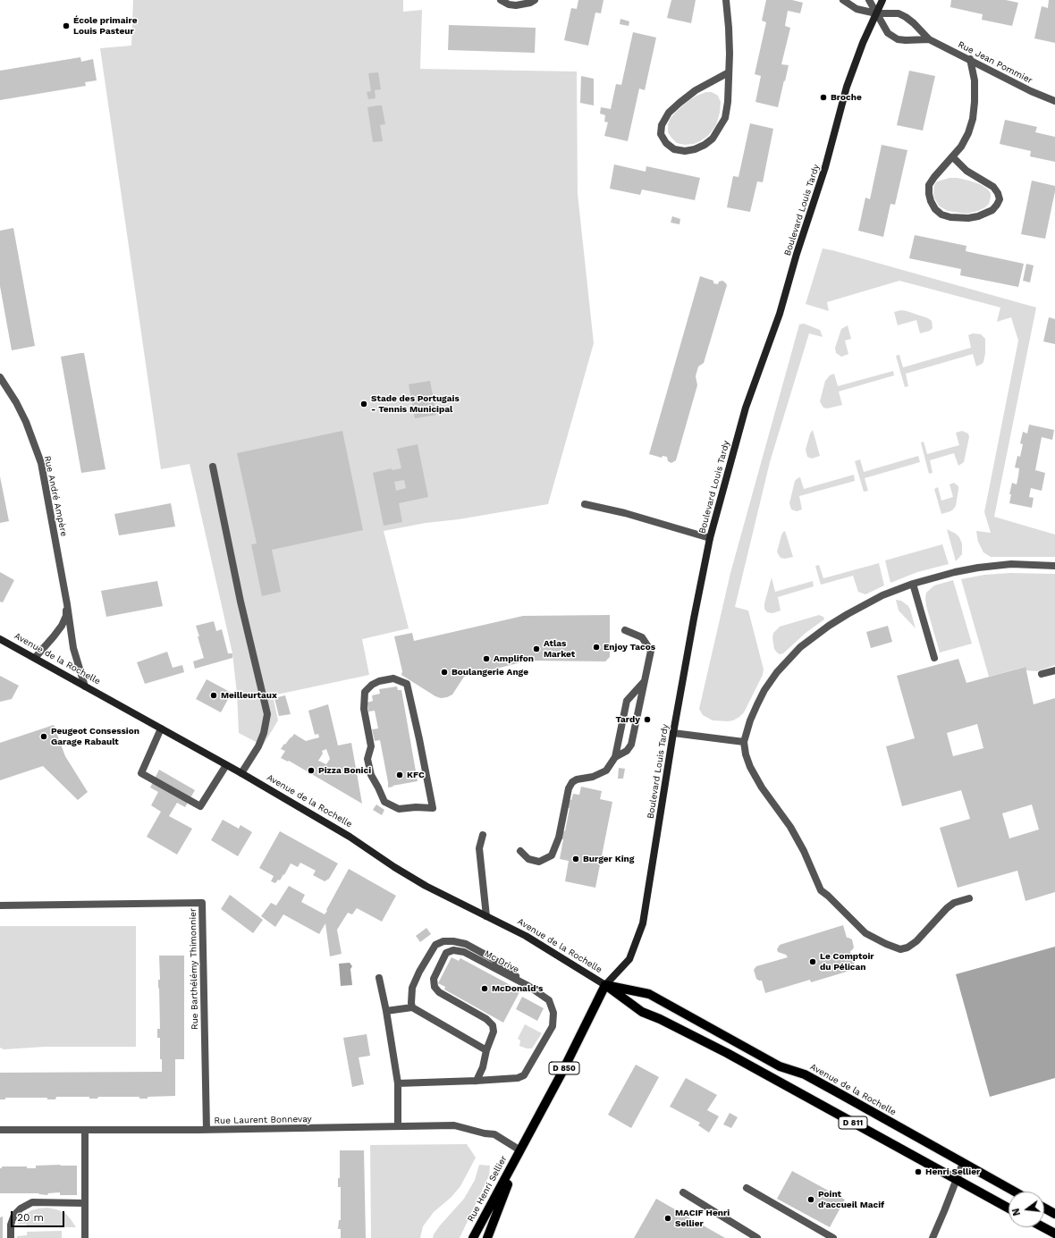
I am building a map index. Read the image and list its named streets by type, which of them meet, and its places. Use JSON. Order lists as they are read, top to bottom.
{
  "streets": {
    "main road": [
      "Avenue de la Rochelle",
      "D 850",
      "D 811",
      "Rue Henri Sellier"
    ],
    "street": [
      "Rue Jean Pommier",
      "Boulevard Louis Tardy",
      "Rue André Ampère",
      "Mc Drive",
      "Rue Barthélémy Thimonnier",
      "Rue Laurent Bonnevay"
    ]
  },
  "crossings": [
    ["Rue Jean Pommier", "Boulevard Louis Tardy"],
    ["Boulevard Louis Tardy", "Avenue de la Rochelle"],
    ["Boulevard Louis Tardy", "Rue Henri Sellier"],
    ["Rue André Ampère", "Avenue de la Rochelle"],
    ["Avenue de la Rochelle", "Rue Henri Sellier"],
    ["Rue Barthélémy Thimonnier", "Rue Laurent Bonnevay"],
    ["Rue Laurent Bonnevay", "Rue Henri Sellier"]
  ],
  "places": [
    "École primaire Louis Pasteur",
    "Broche",
    "Stade des Portugais - Tennis Municipal",
    "Enjoy Tacos",
    "Atlas Market",
    "Amplifon",
    "Boulangerie Ange",
    "Meilleurtaux",
    "Tardy",
    "Peugeot Consession Garage Rabault",
    "Pizza Bonici",
    "KFC",
    "Burger King",
    "Le Comptoir du Pélican",
    "McDonald's",
    "Henri Sellier",
    "Point d'accueil Macif",
    "MACIF Henri Sellier"
  ],
  "scale_bar": "20 m",
  "north": "left"
}
